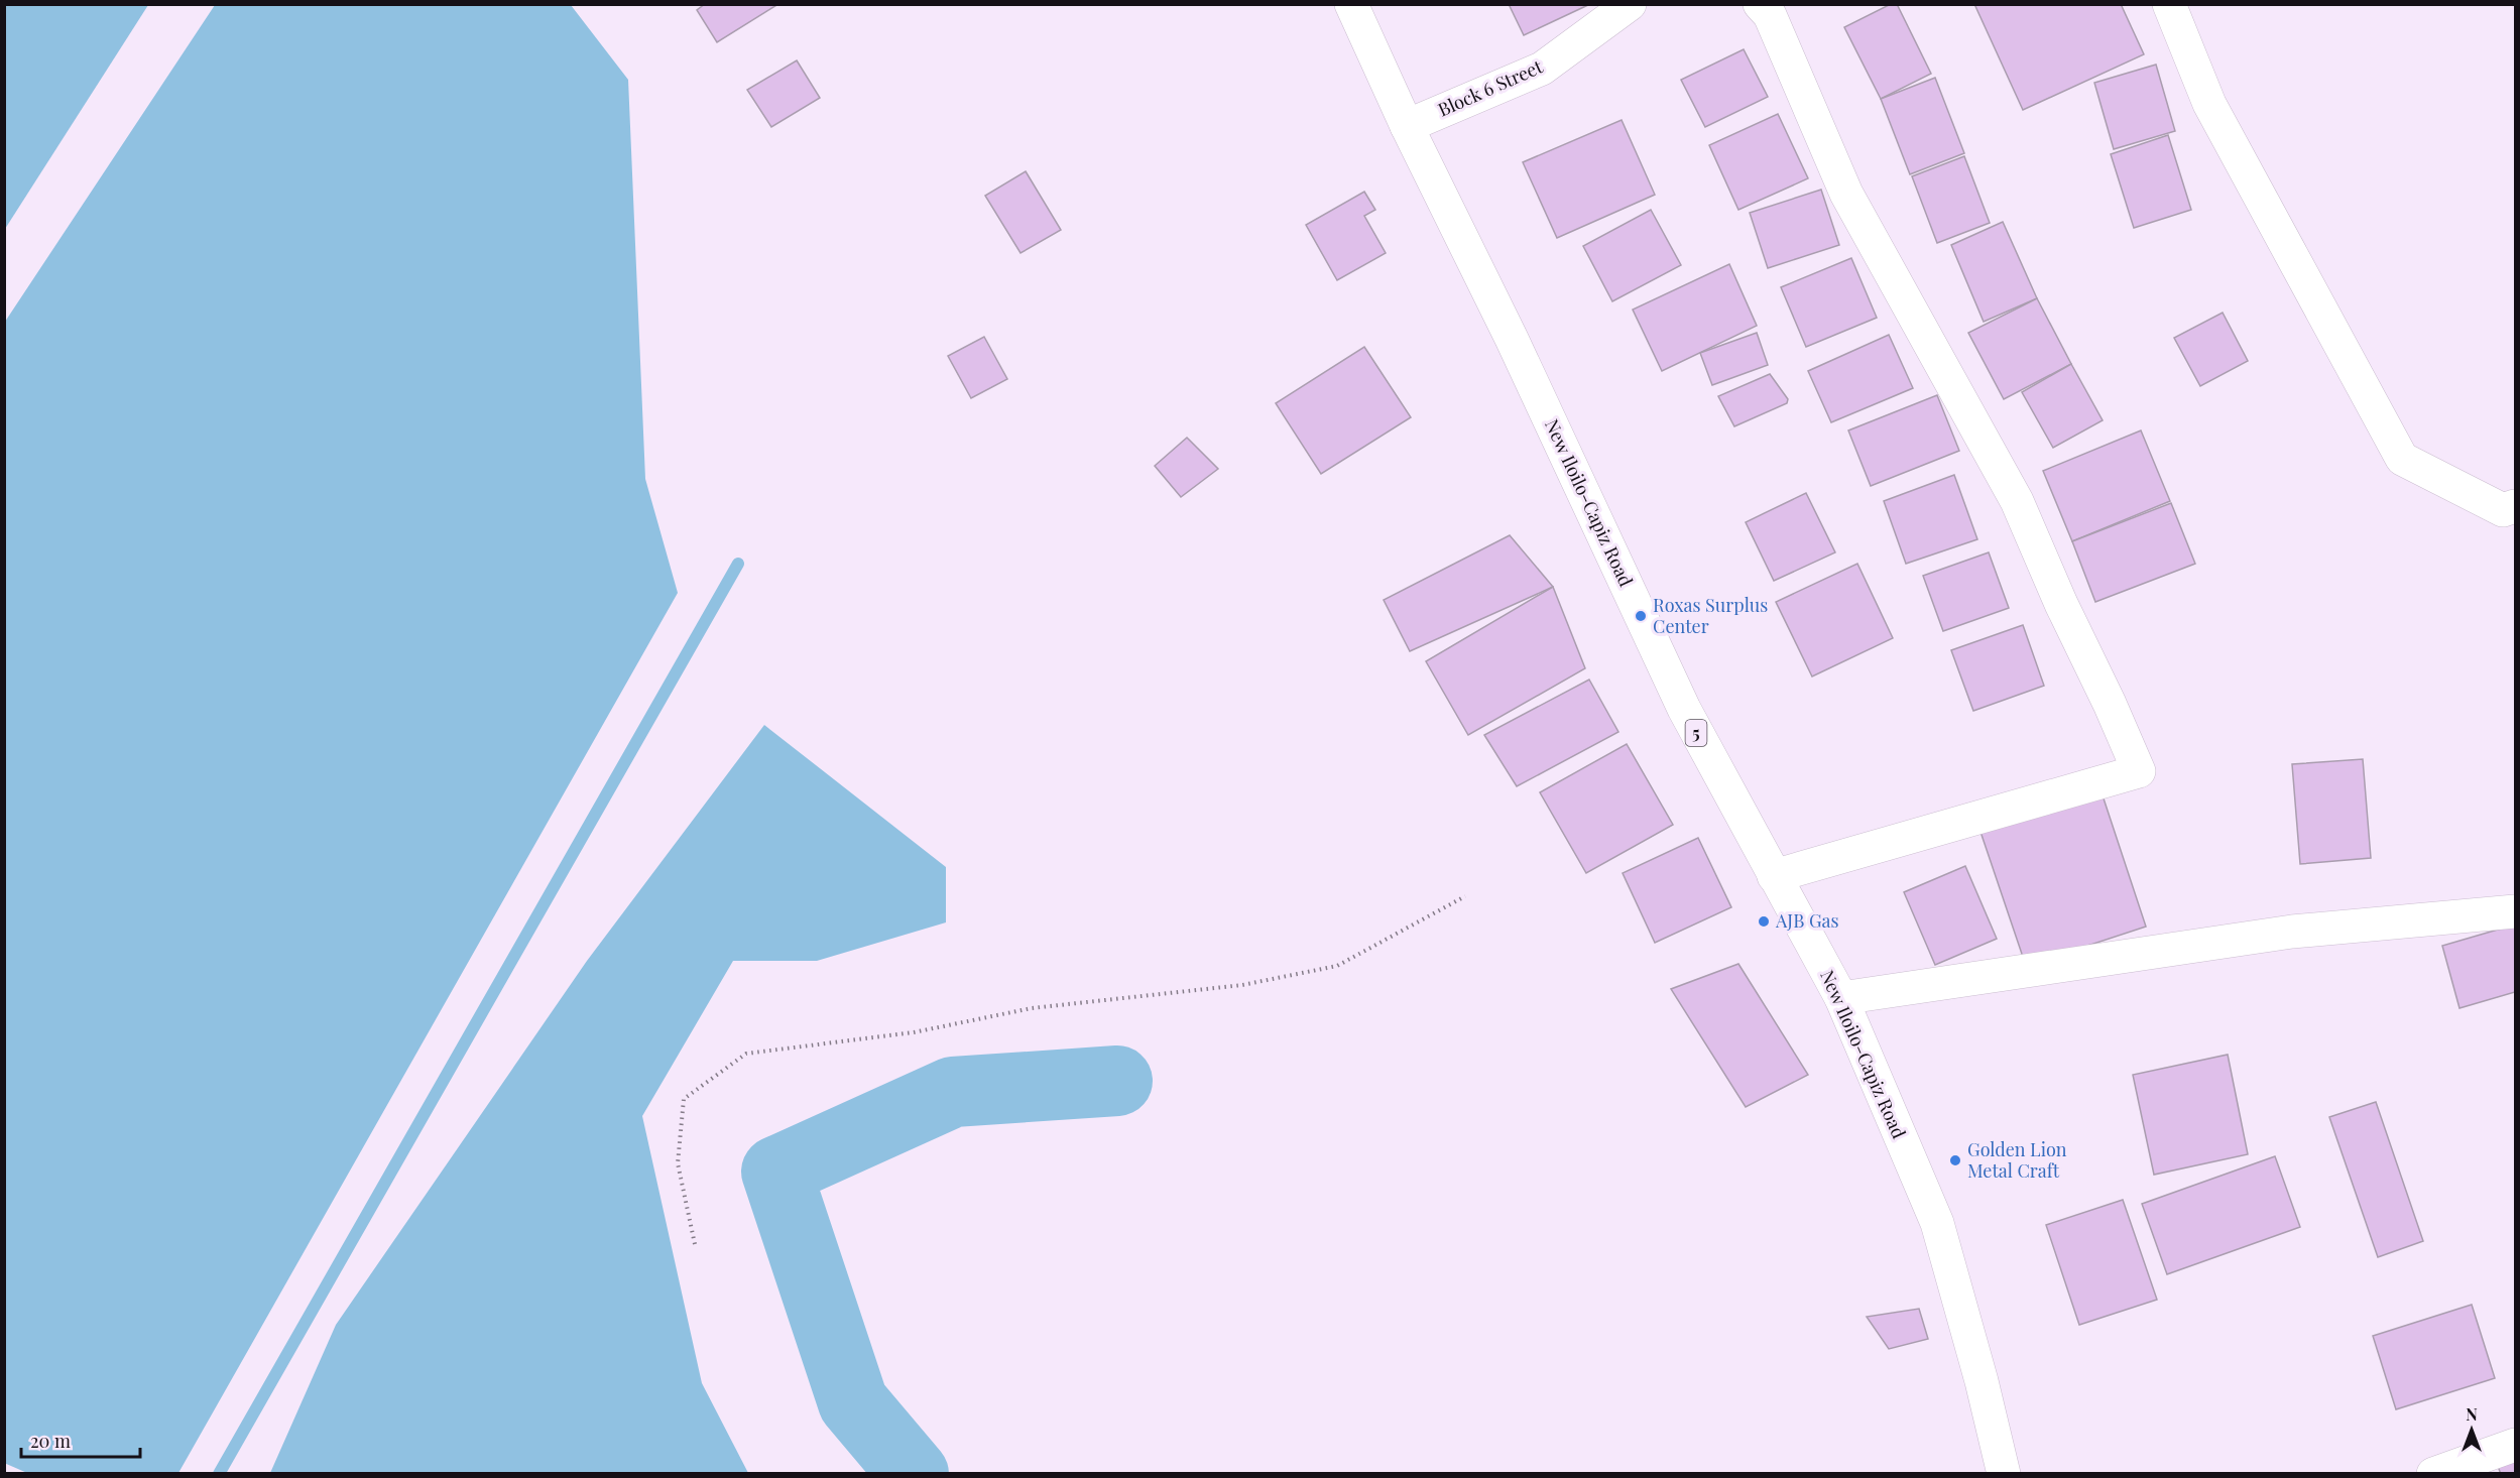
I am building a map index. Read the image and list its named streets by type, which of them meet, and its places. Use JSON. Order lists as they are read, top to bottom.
{
  "streets": {
    "main road": ["Block 6 Street", "New Iloilo-Capiz Road", "5"]
  },
  "crossings": [
    ["Block 6 Street", "New Iloilo-Capiz Road"]
  ],
  "places": ["Roxas Surplus Center", "AJB Gas", "Golden Lion Metal Craft"],
  "scale_bar": "20 m",
  "north": "top"
}
